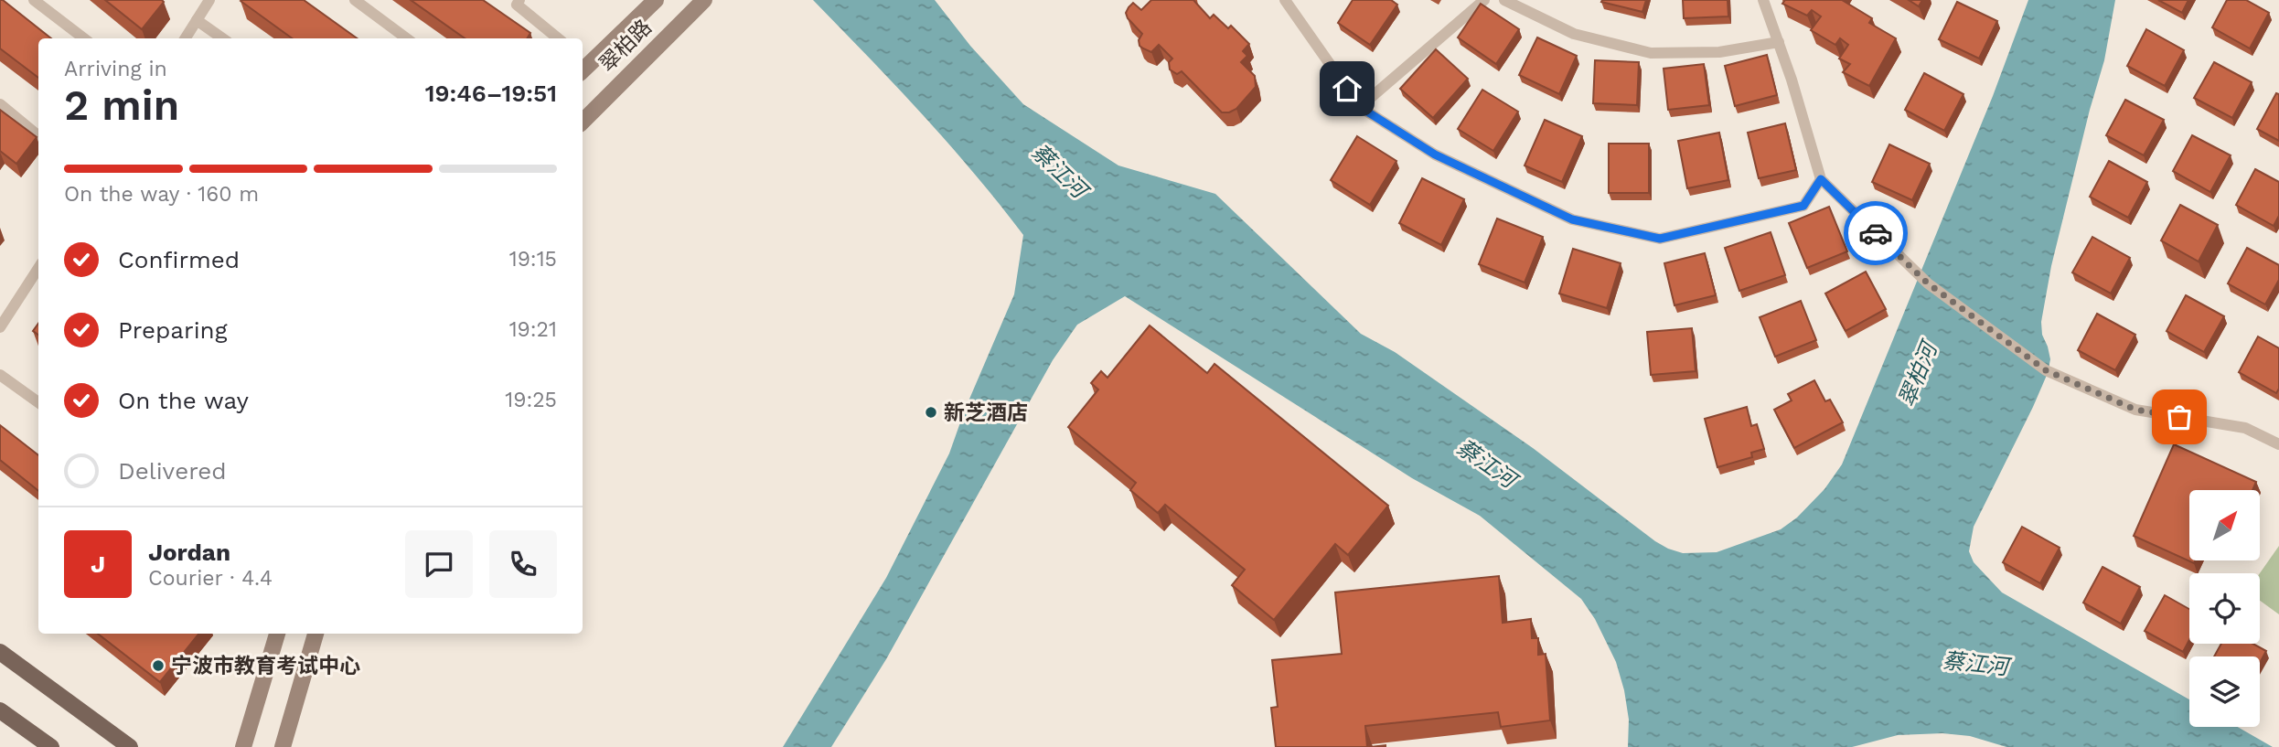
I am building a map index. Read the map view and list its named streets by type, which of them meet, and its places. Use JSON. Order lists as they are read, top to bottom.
{
  "streets": {
    "main road": ["翠柏路"]
  },
  "water": ["蔡江河", "翠柏河"],
  "places": ["新芝酒店", "宁波市教育考试中心"],
  "north": "top right",
  "page": {
    "heading": ["2 min", "Arriving in", "19:46–19:51"],
    "panel": ["Jordan", "Courier · 4.4"],
    "bar": "On the way · 160 m",
    "list": [
      ["Confirmed", "19:15"],
      ["Preparing", "19:21"],
      ["On the way", "19:25"],
      "Delivered"
    ],
    "round": "J"
  }
}
